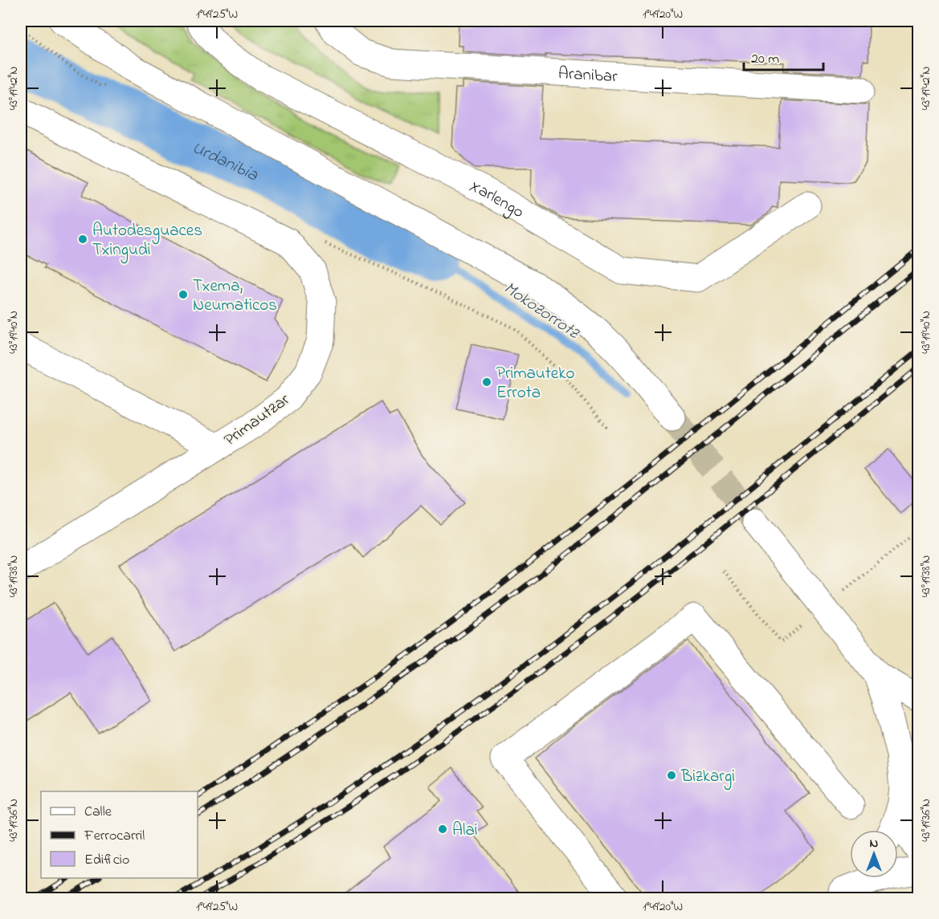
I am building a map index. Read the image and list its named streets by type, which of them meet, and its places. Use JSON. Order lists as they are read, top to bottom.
{
  "streets": {
    "street": ["Aranibar", "Xarlengo", "Primautzar"]
  },
  "water": ["Urdanibia", "Mokozorrotz"],
  "places": [
    "Autodesguaces Txingudi",
    "Txema, Neumaticos",
    "Primauteko Errota",
    "Bizkargi",
    "Alai"
  ],
  "legend": ["Calle", "Ferrocarril", "Edificio"],
  "scale_bar": "20 m",
  "north": "top",
  "coordinates": [
    "1°49'25\"W",
    "1°49'20\"W",
    "43°19'42\"N",
    "43°19'40\"N",
    "43°19'38\"N",
    "43°19'36\"N"
  ]
}
